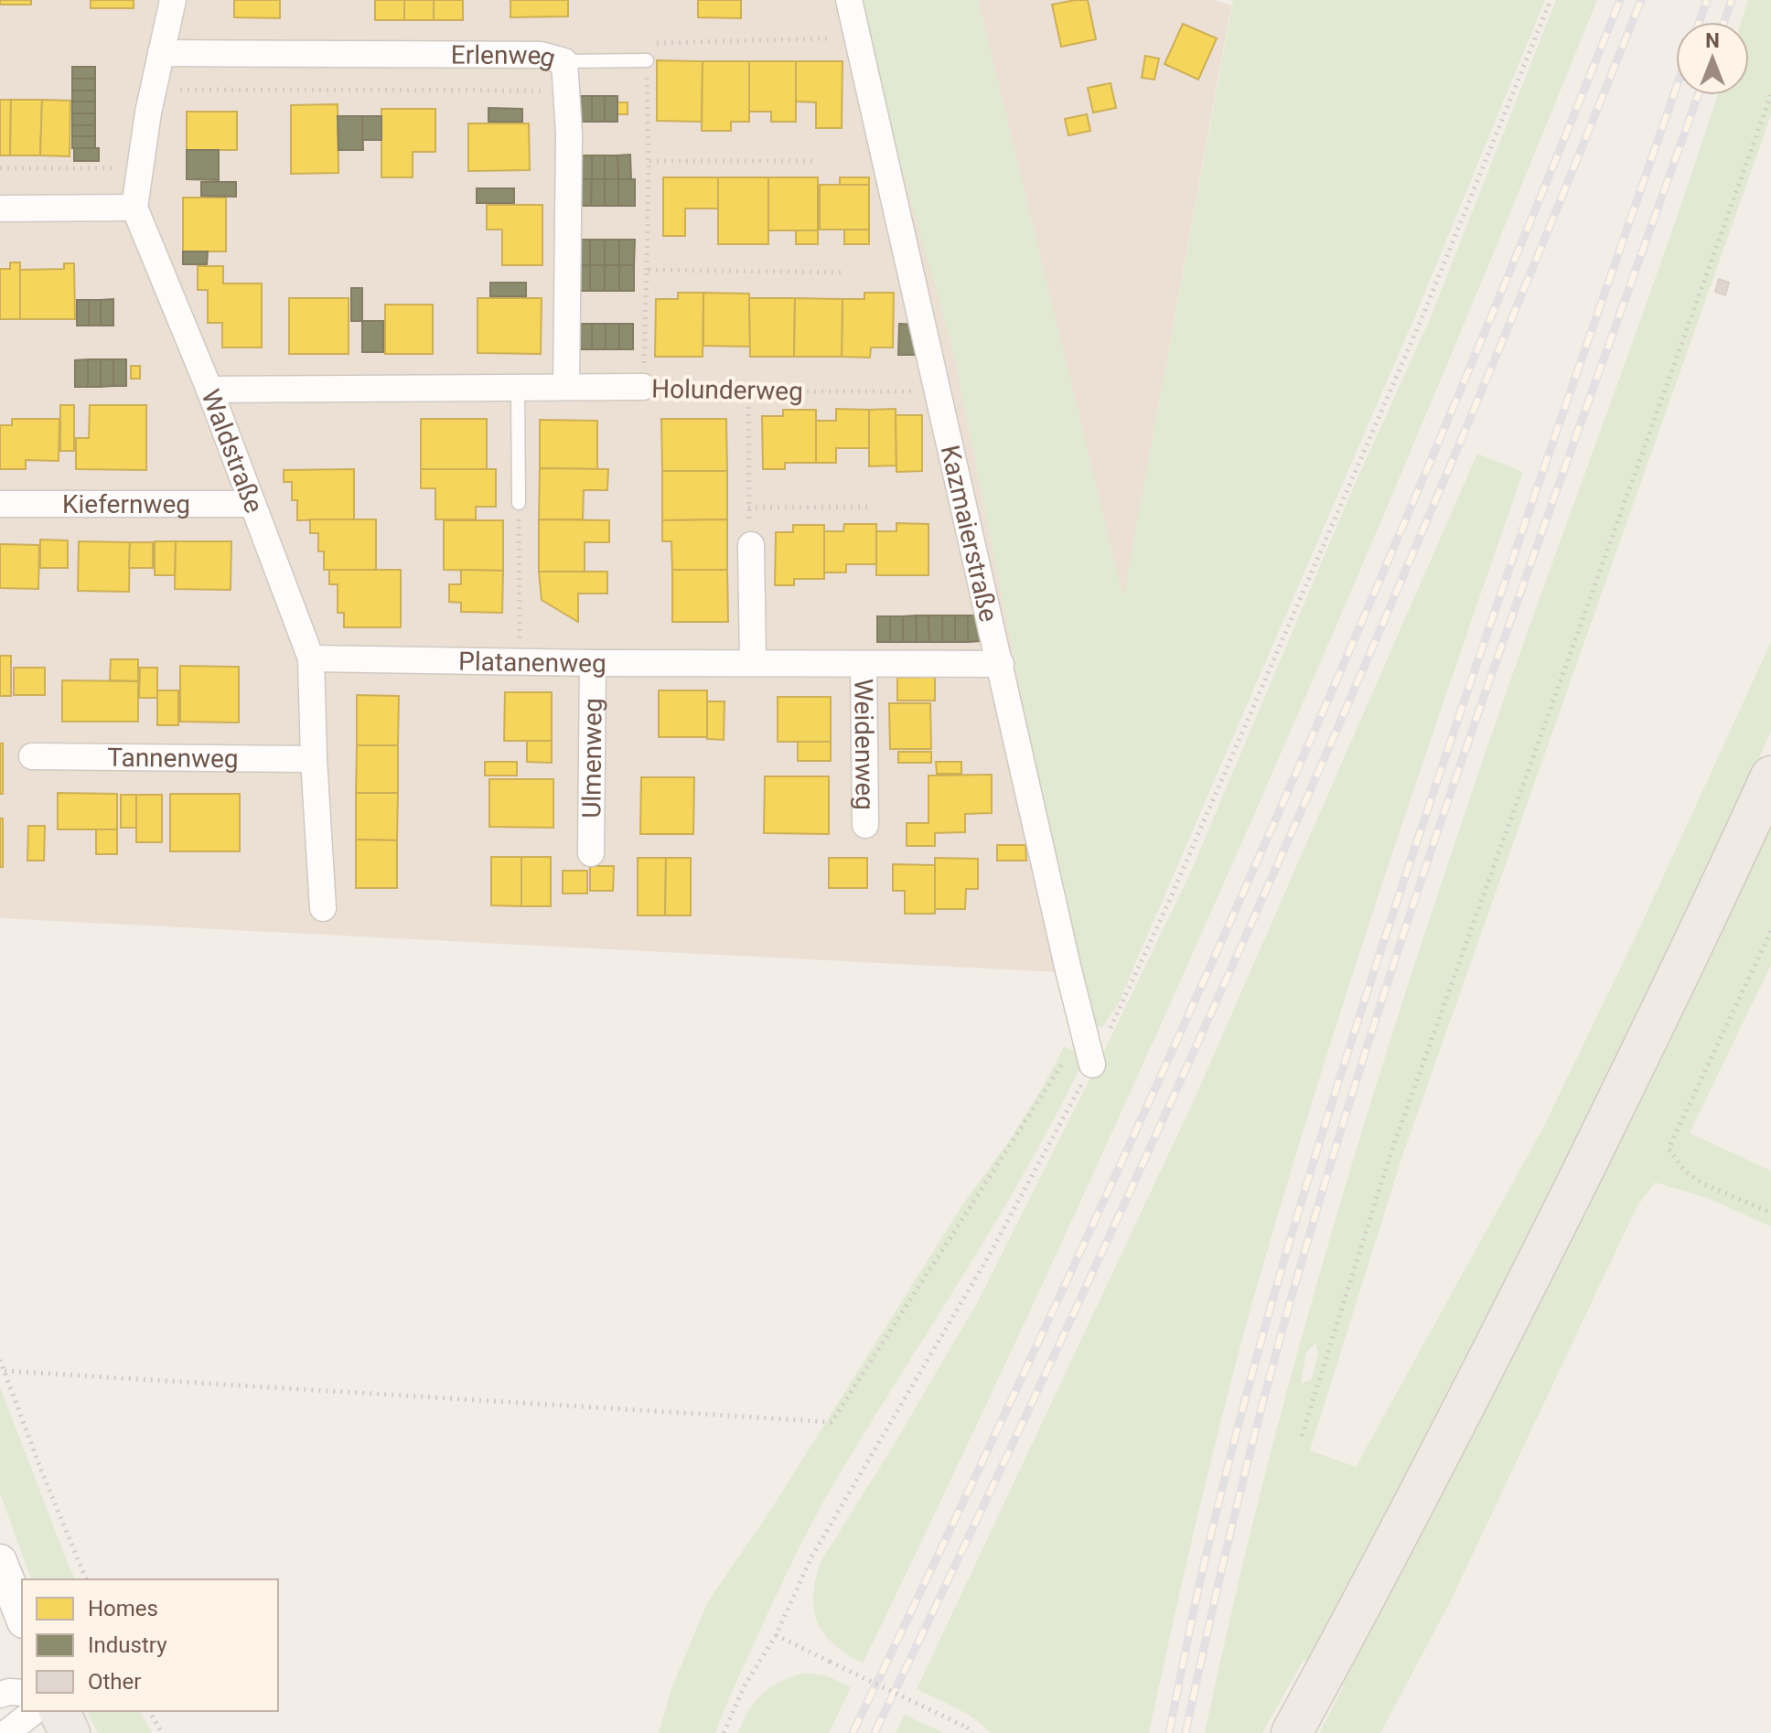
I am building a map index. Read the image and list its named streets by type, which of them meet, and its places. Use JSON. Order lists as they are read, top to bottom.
{
  "streets": {
    "street": [
      "Erlenweg",
      "Holunderweg",
      "Waldstraße",
      "Kiefernweg",
      "Kazmaierstraße",
      "Platanenweg",
      "Weidenweg",
      "Tannenweg",
      "Ulmenweg"
    ]
  },
  "crossings": [
    ["Erlenweg", "Holunderweg"],
    ["Erlenweg", "Waldstraße"],
    ["Holunderweg", "Waldstraße"],
    ["Holunderweg", "Kazmaierstraße"],
    ["Waldstraße", "Kiefernweg"],
    ["Waldstraße", "Platanenweg"],
    ["Waldstraße", "Tannenweg"],
    ["Kazmaierstraße", "Platanenweg"],
    ["Platanenweg", "Weidenweg"],
    ["Platanenweg", "Ulmenweg"]
  ],
  "legend": ["Homes", "Industry", "Other"],
  "north": "top"
}
